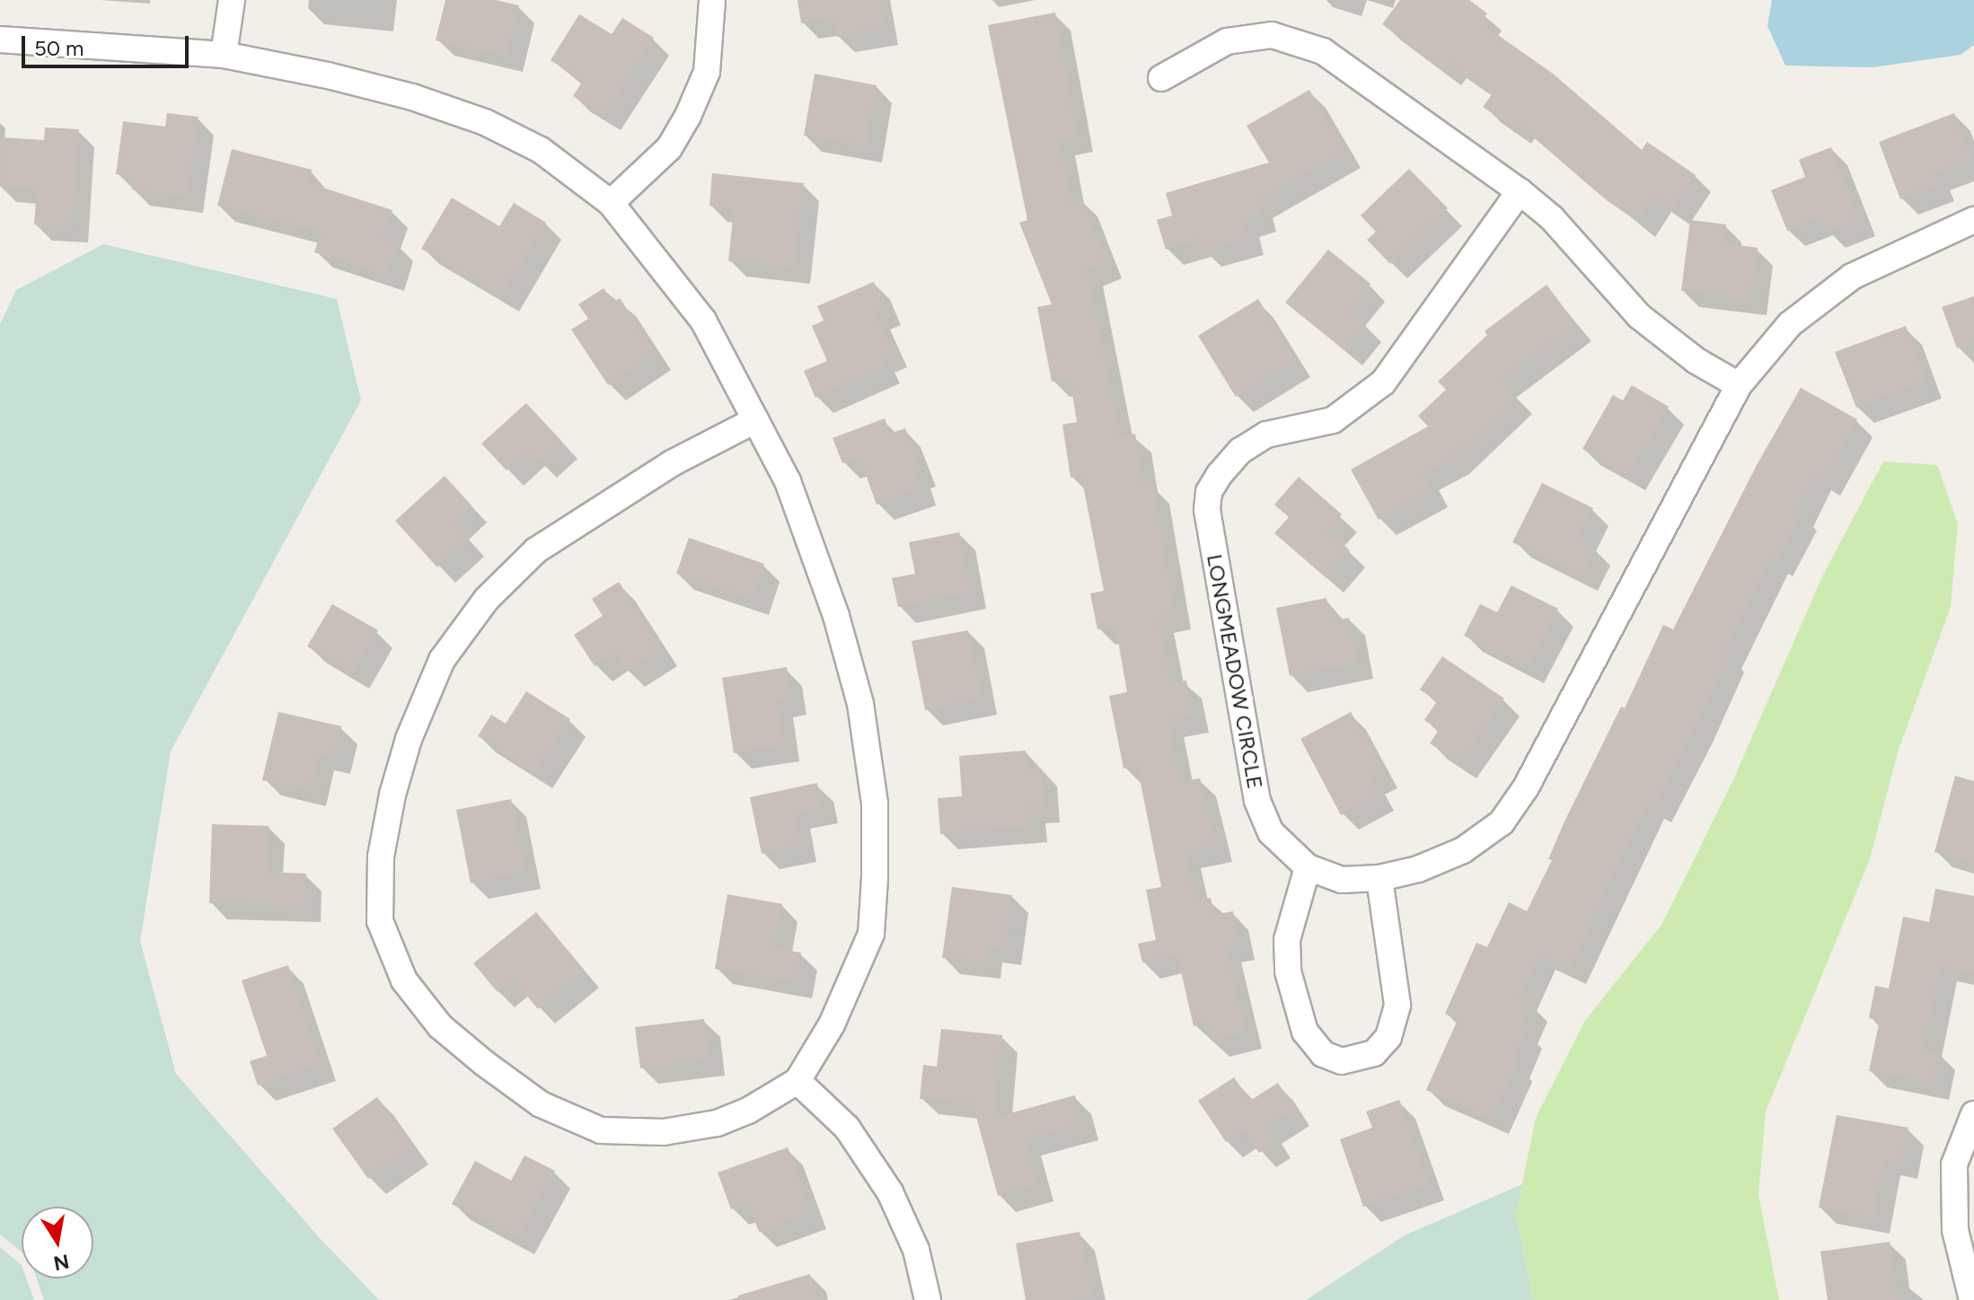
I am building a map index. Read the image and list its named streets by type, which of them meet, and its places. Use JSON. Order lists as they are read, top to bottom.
{
  "streets": {
    "street": ["LONGMEADOW CIRCLE"]
  },
  "scale_bar": "50 m",
  "north": "bottom"
}
